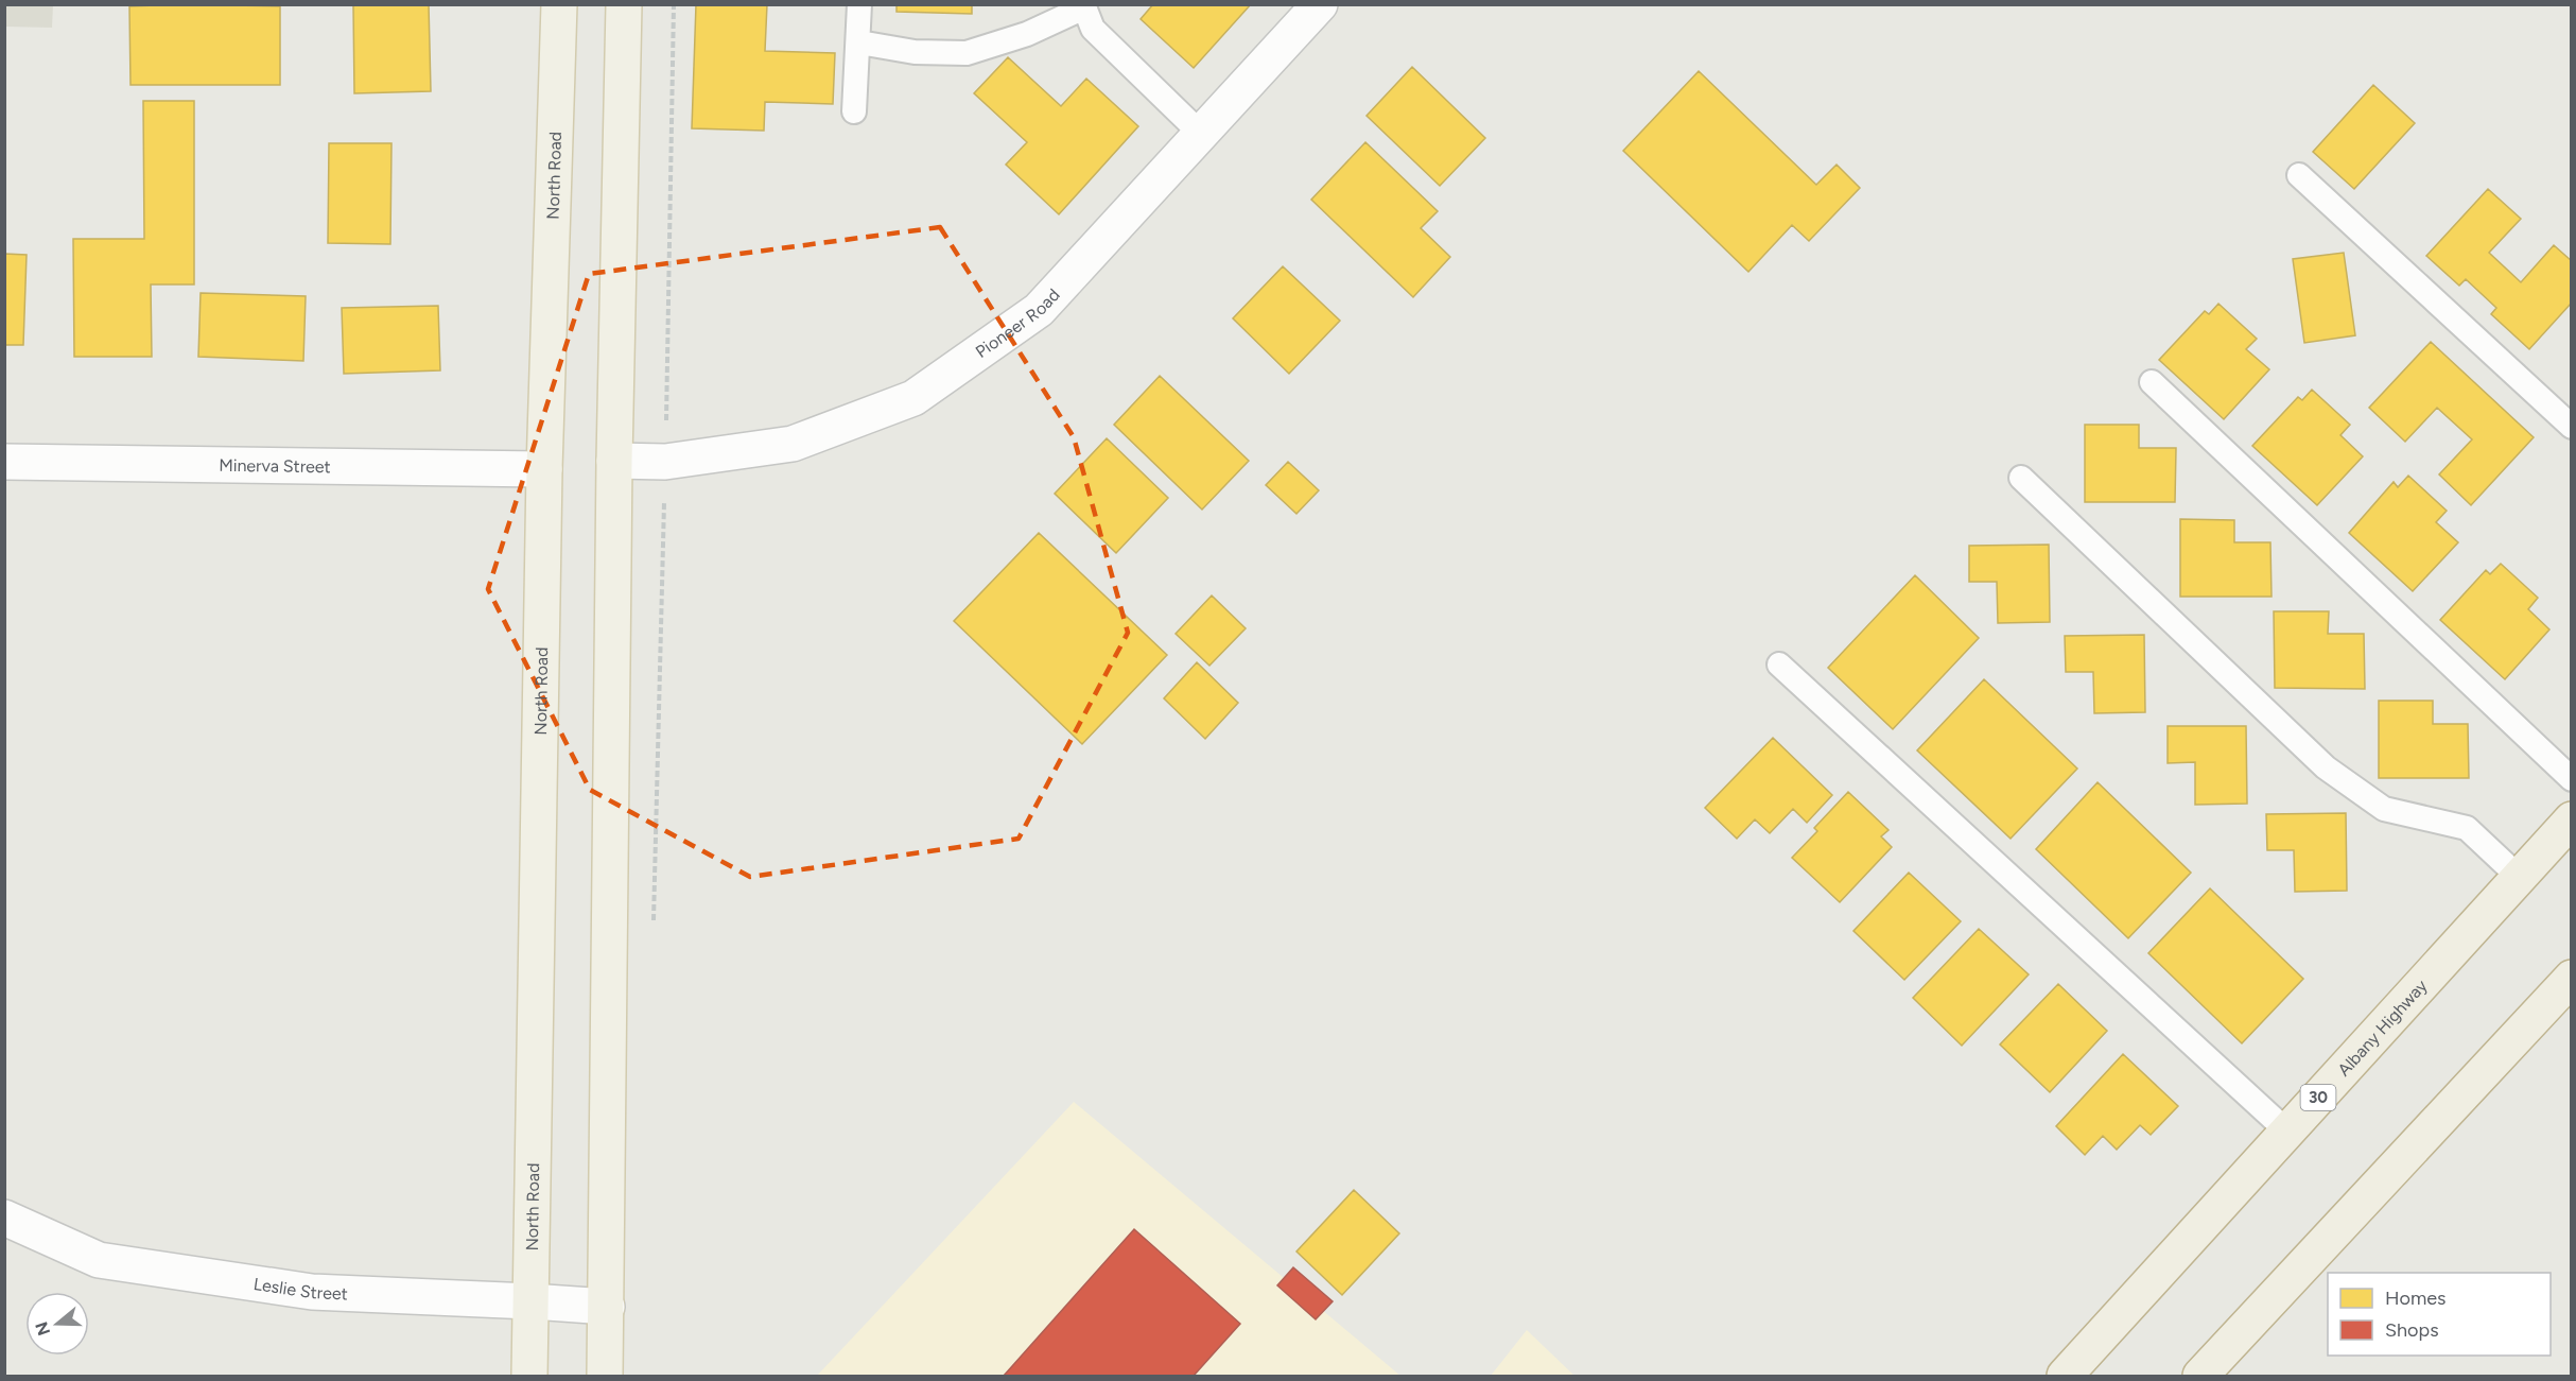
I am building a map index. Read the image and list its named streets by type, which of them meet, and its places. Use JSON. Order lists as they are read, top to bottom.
{
  "streets": {
    "highway": ["Albany Highway", "30"],
    "main road": ["North Road"],
    "street": ["Pioneer Road", "Minerva Street", "Leslie Street"]
  },
  "crossings": [
    ["North Road", "Minerva Street"],
    ["North Road", "Leslie Street"]
  ],
  "legend": ["Homes", "Shops"],
  "north": "left"
}
